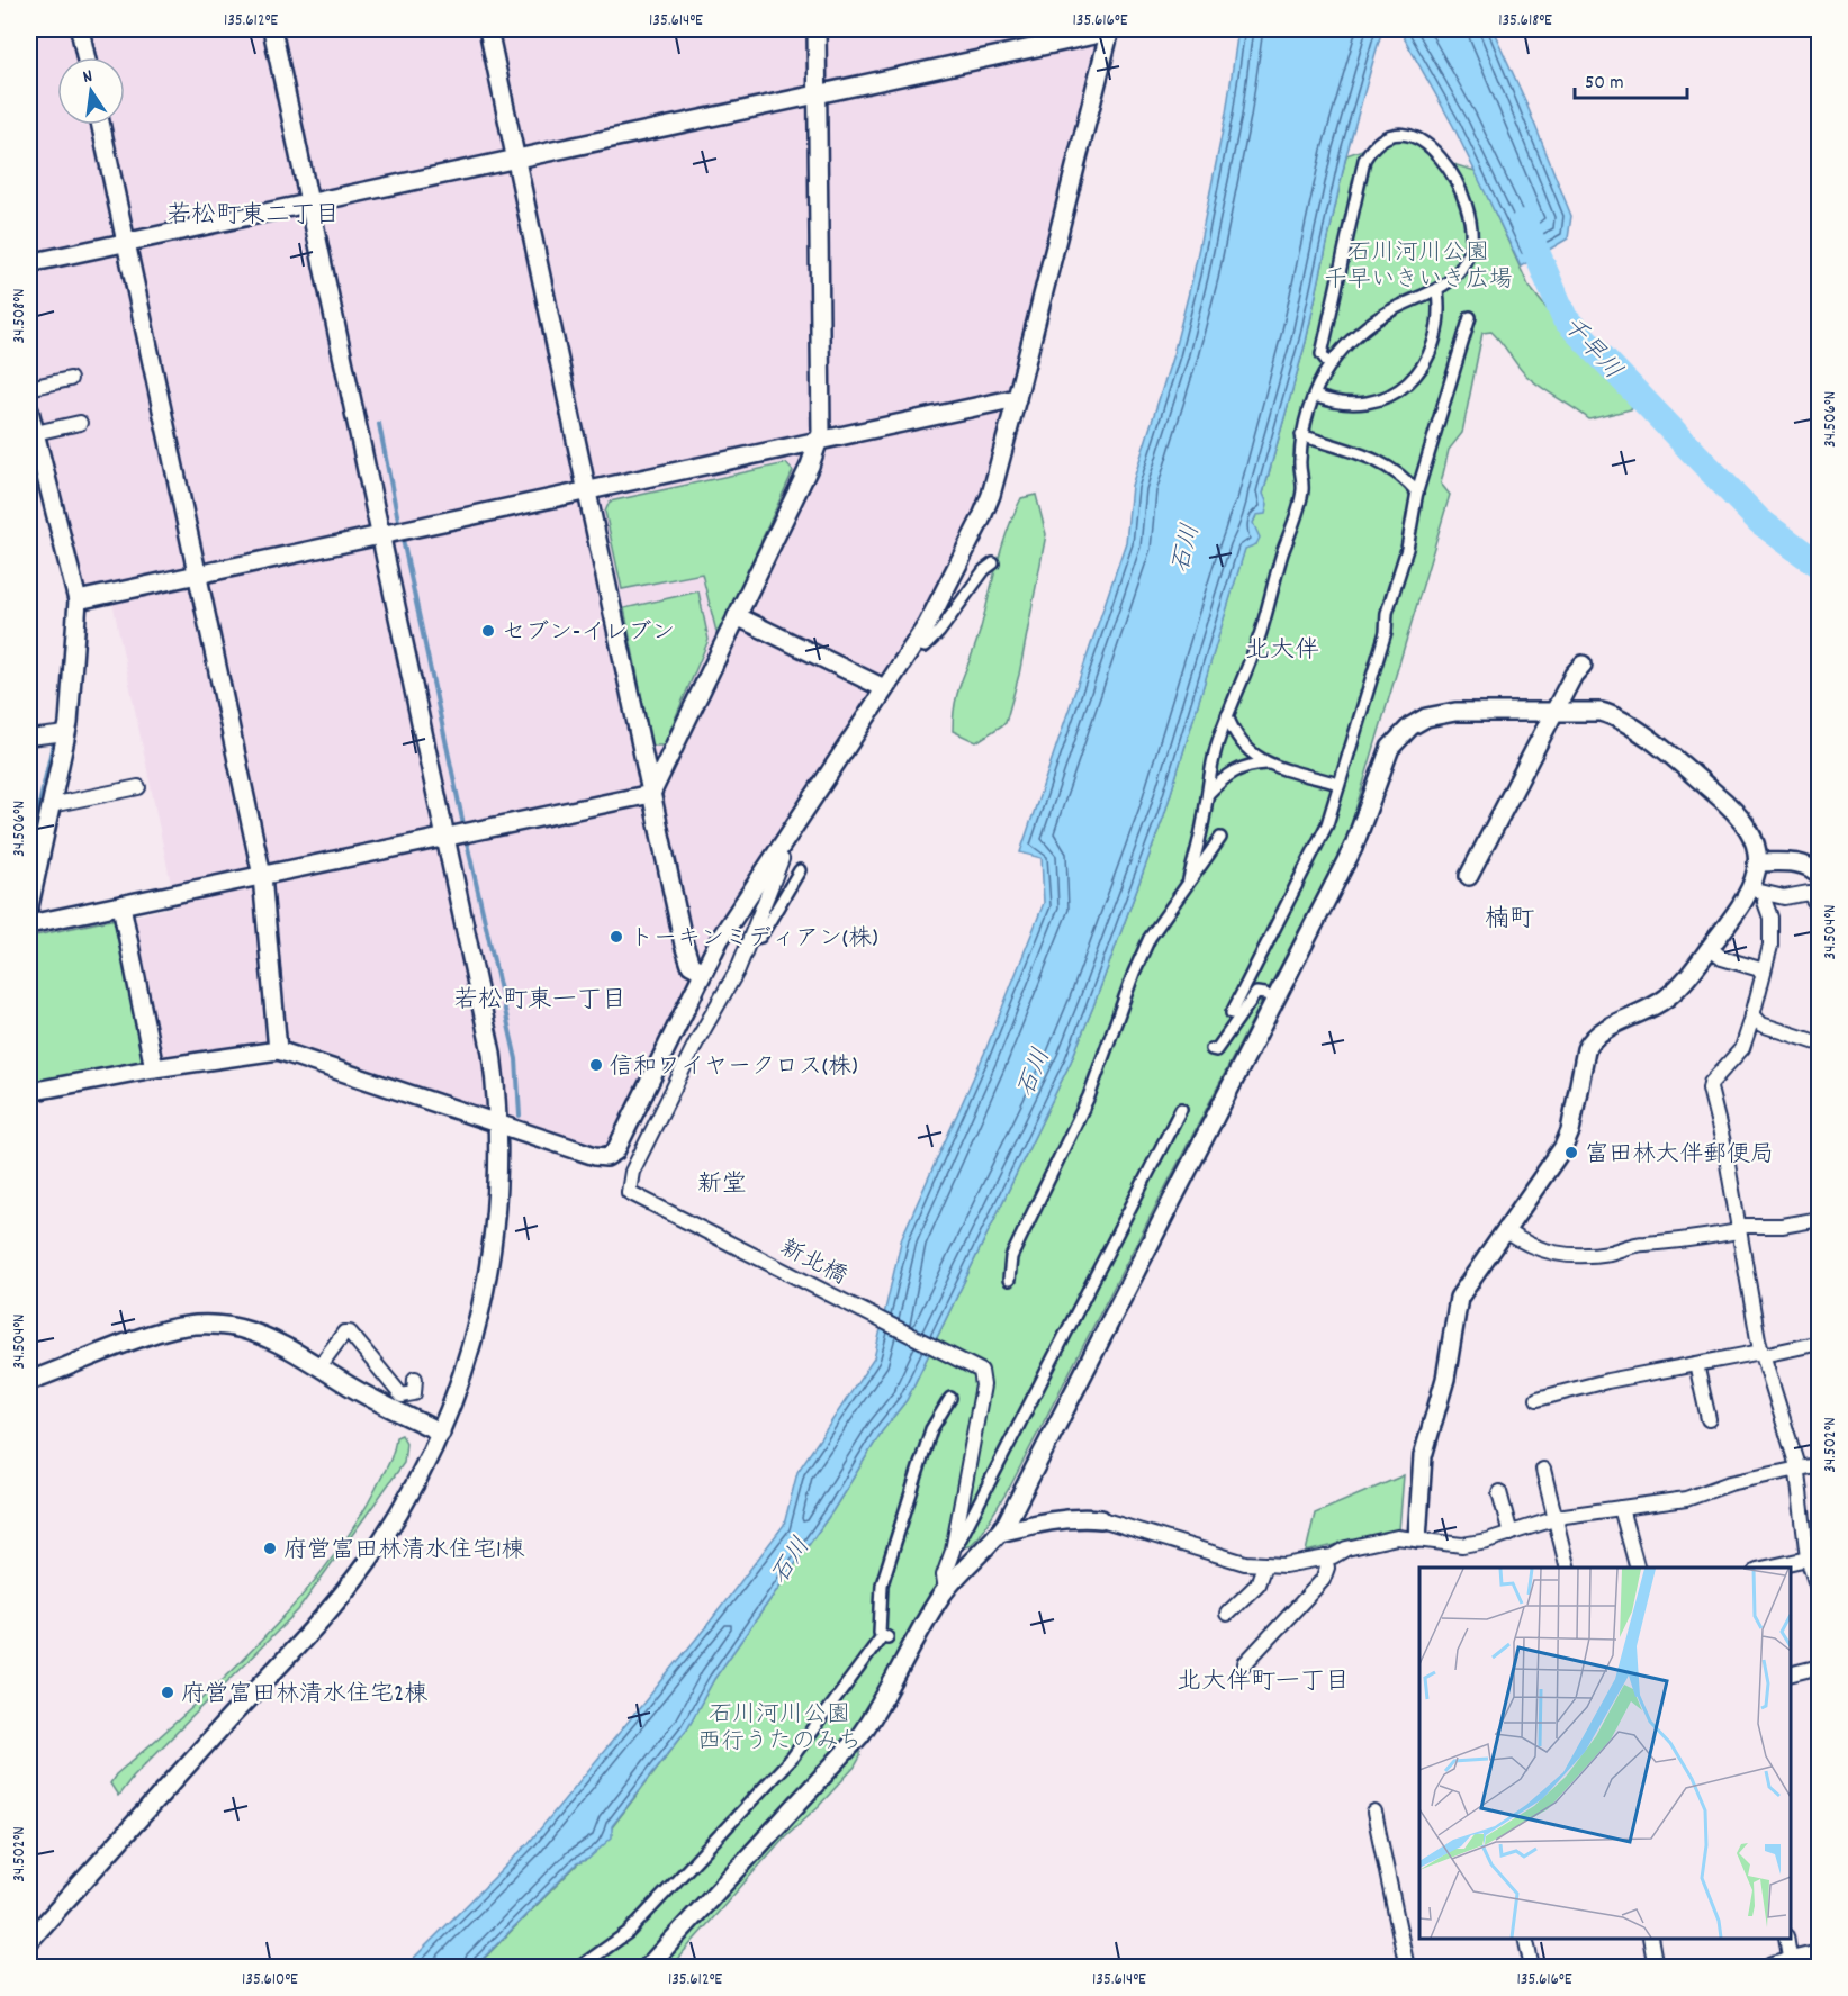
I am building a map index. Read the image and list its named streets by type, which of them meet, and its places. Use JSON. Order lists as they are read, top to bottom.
{
  "streets": {
    "street": ["新北橋"]
  },
  "districts": [
    "若松町東二丁目",
    "北大伴",
    "楠町",
    "若松町東一丁目",
    "新堂",
    "北大伴町一丁目"
  ],
  "water": ["千早川", "石川"],
  "parks": ["石川河川公園 千早いきいき広場", "石川河川公園 西行うたのみち"],
  "places": [
    "セブン-イレブン",
    "トーキンミディアン(株)",
    "信和ワイヤークロス(株)",
    "富田林大伴郵便局",
    "府営富田林清水住宅1棟",
    "府営富田林清水住宅2棟"
  ],
  "scale_bar": "50 m",
  "north": "top",
  "coordinates": [
    "135.612°E",
    "135.614°E",
    "135.616°E",
    "135.618°E",
    "34.508°N",
    "34.506°N",
    "34.504°N",
    "34.502°N",
    "135.610°E"
  ]
}
